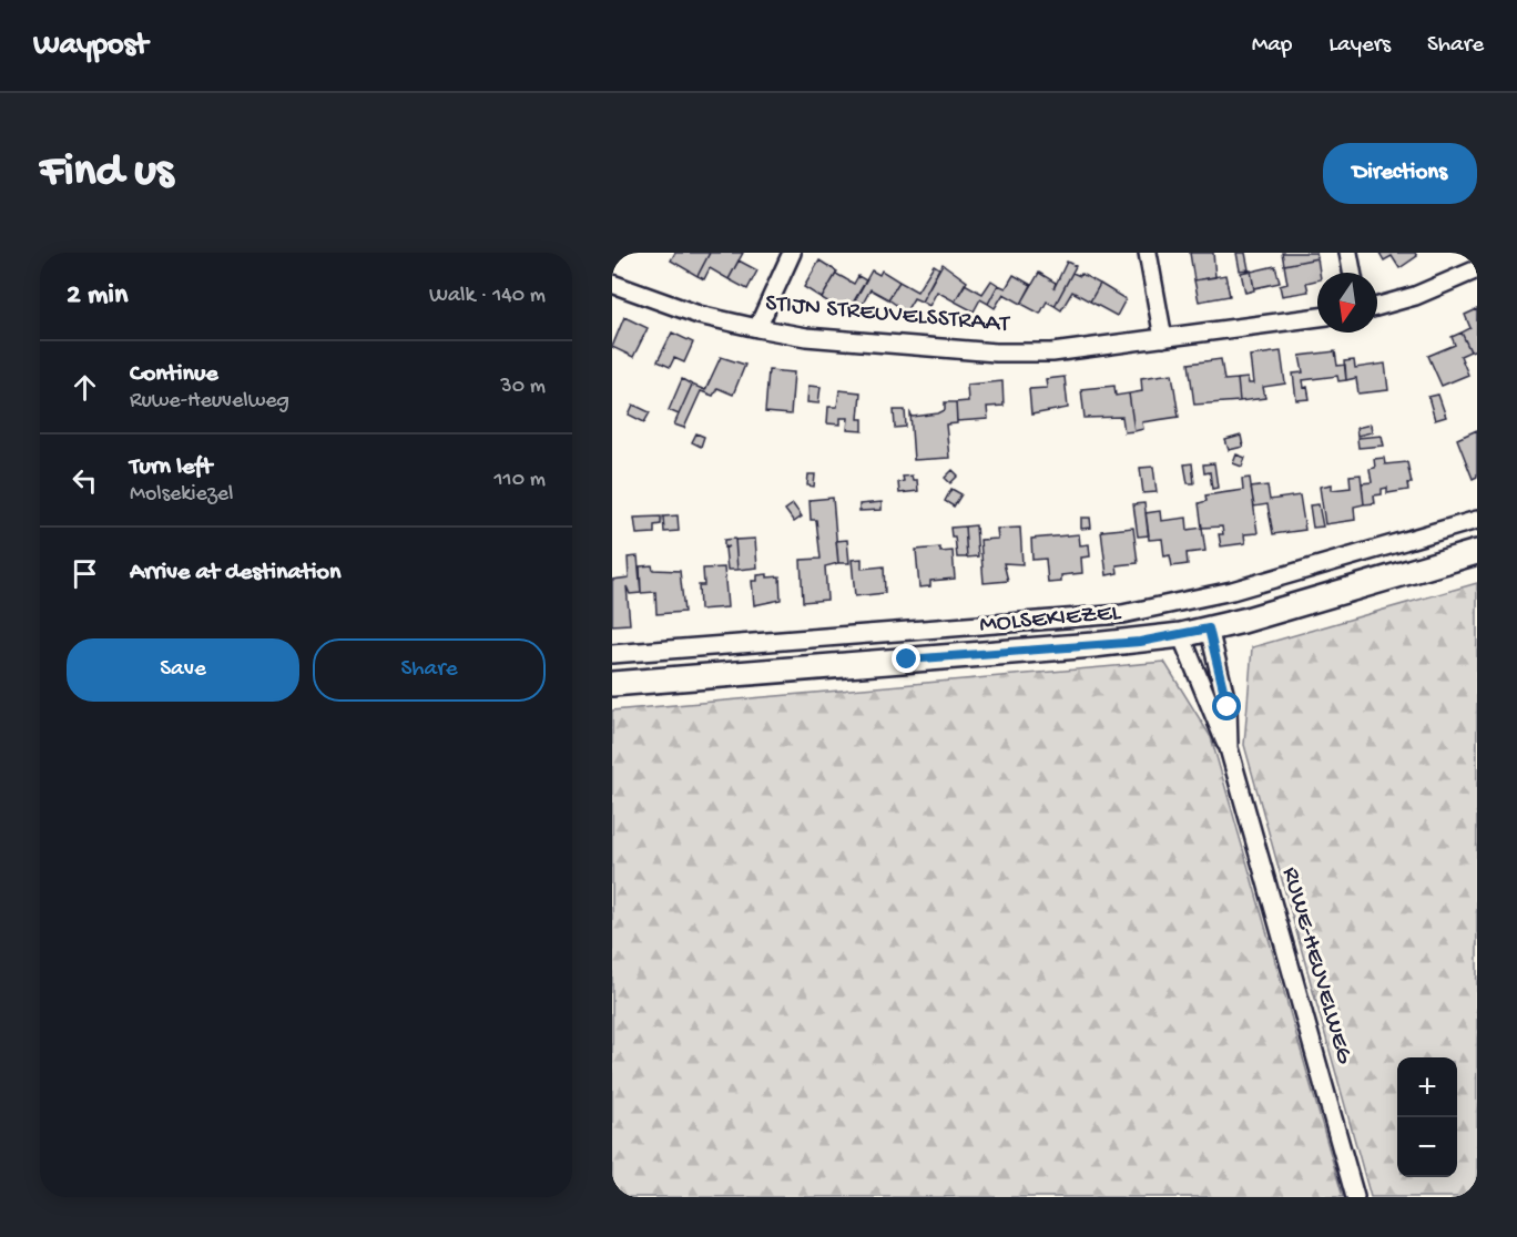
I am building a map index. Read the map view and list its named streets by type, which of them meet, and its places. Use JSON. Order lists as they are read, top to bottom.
{
  "streets": {
    "main road": ["MOLSEKIEZEL"],
    "street": ["STIJN STREUVELSSTRAAT", "RUWE-HEUVELWEG"]
  },
  "crossings": [
    ["MOLSEKIEZEL", "RUWE-HEUVELWEG"]
  ],
  "north": "bottom",
  "page": {
    "header": "Waypost",
    "nav": ["Map", "Layers", "Share"],
    "buttons": [
      "Directions",
      ["Save", "Share"]
    ],
    "title": "Find us",
    "heading": ["2 min", "Walk · 140 m"],
    "list": [
      ["Continue", "Ruwe-Heuvelweg", "30 m"],
      ["Turn left", "Molsekiezel", "110 m"],
      "Arrive at destination"
    ],
    "map_buttons": ["+", "−"]
  }
}
